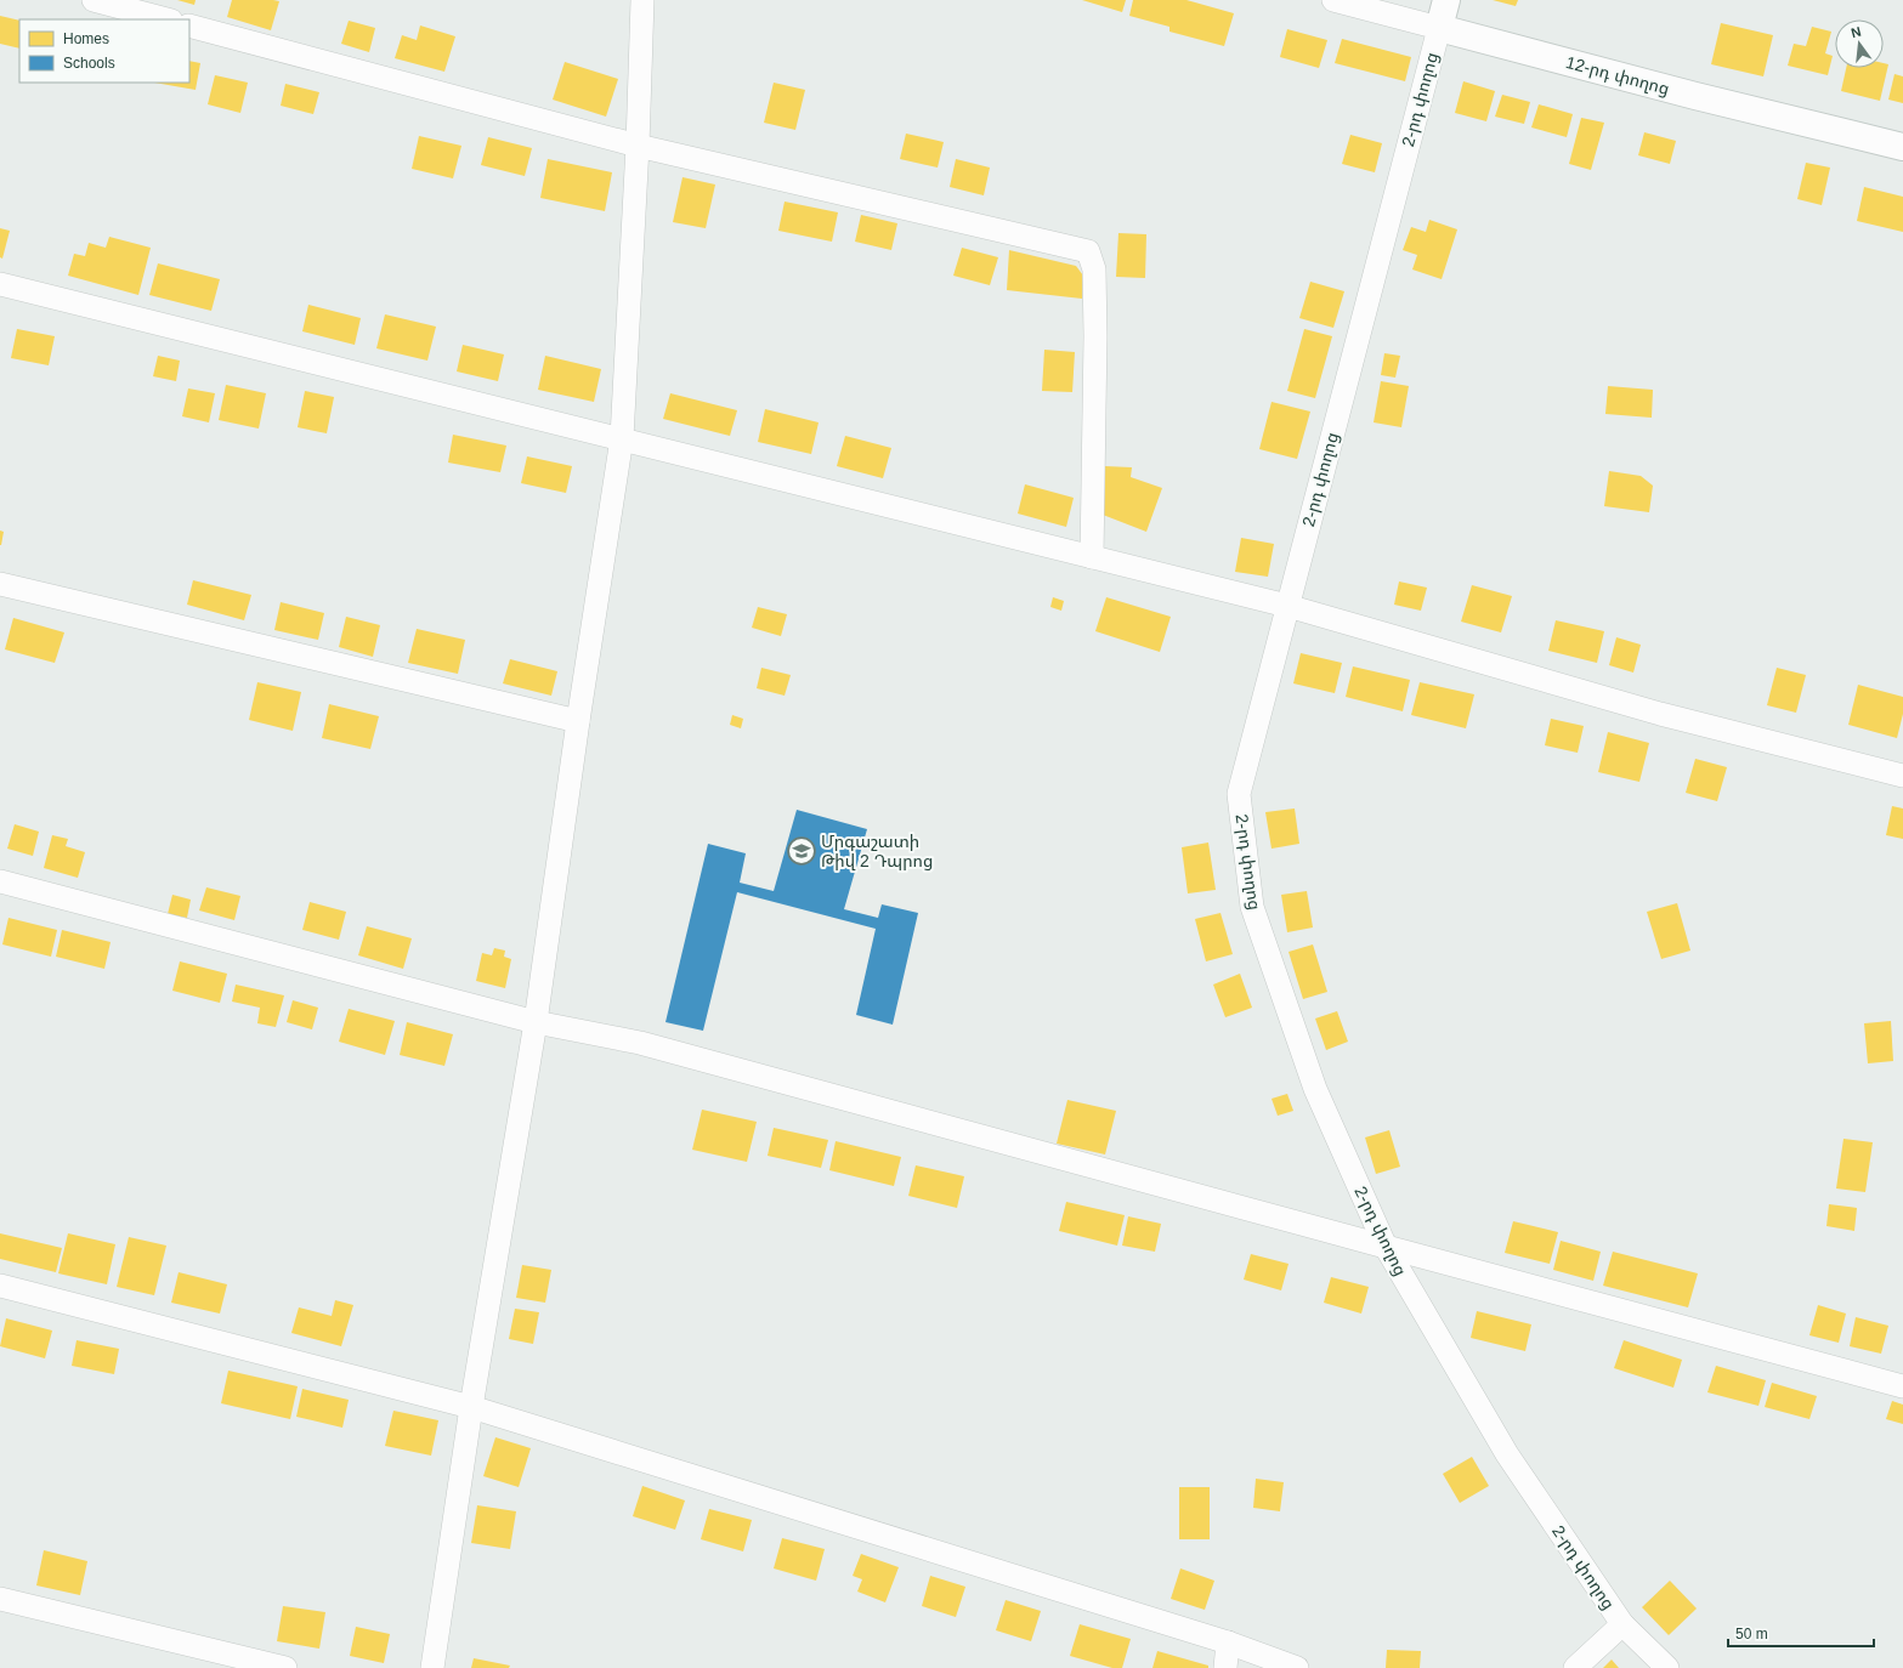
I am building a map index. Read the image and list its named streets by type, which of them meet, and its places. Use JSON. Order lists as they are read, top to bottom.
{
  "streets": {
    "street": ["12-րդ փողոց", "2-րդ փողոց"]
  },
  "crossings": [
    ["12-րդ փողոց", "2-րդ փողոց"]
  ],
  "places": {
    "school or university": ["Մրգաշատի Թիվ 2 Դպրոց"]
  },
  "legend": ["Homes", "Schools"],
  "scale_bar": "50 m",
  "north": "top"
}
